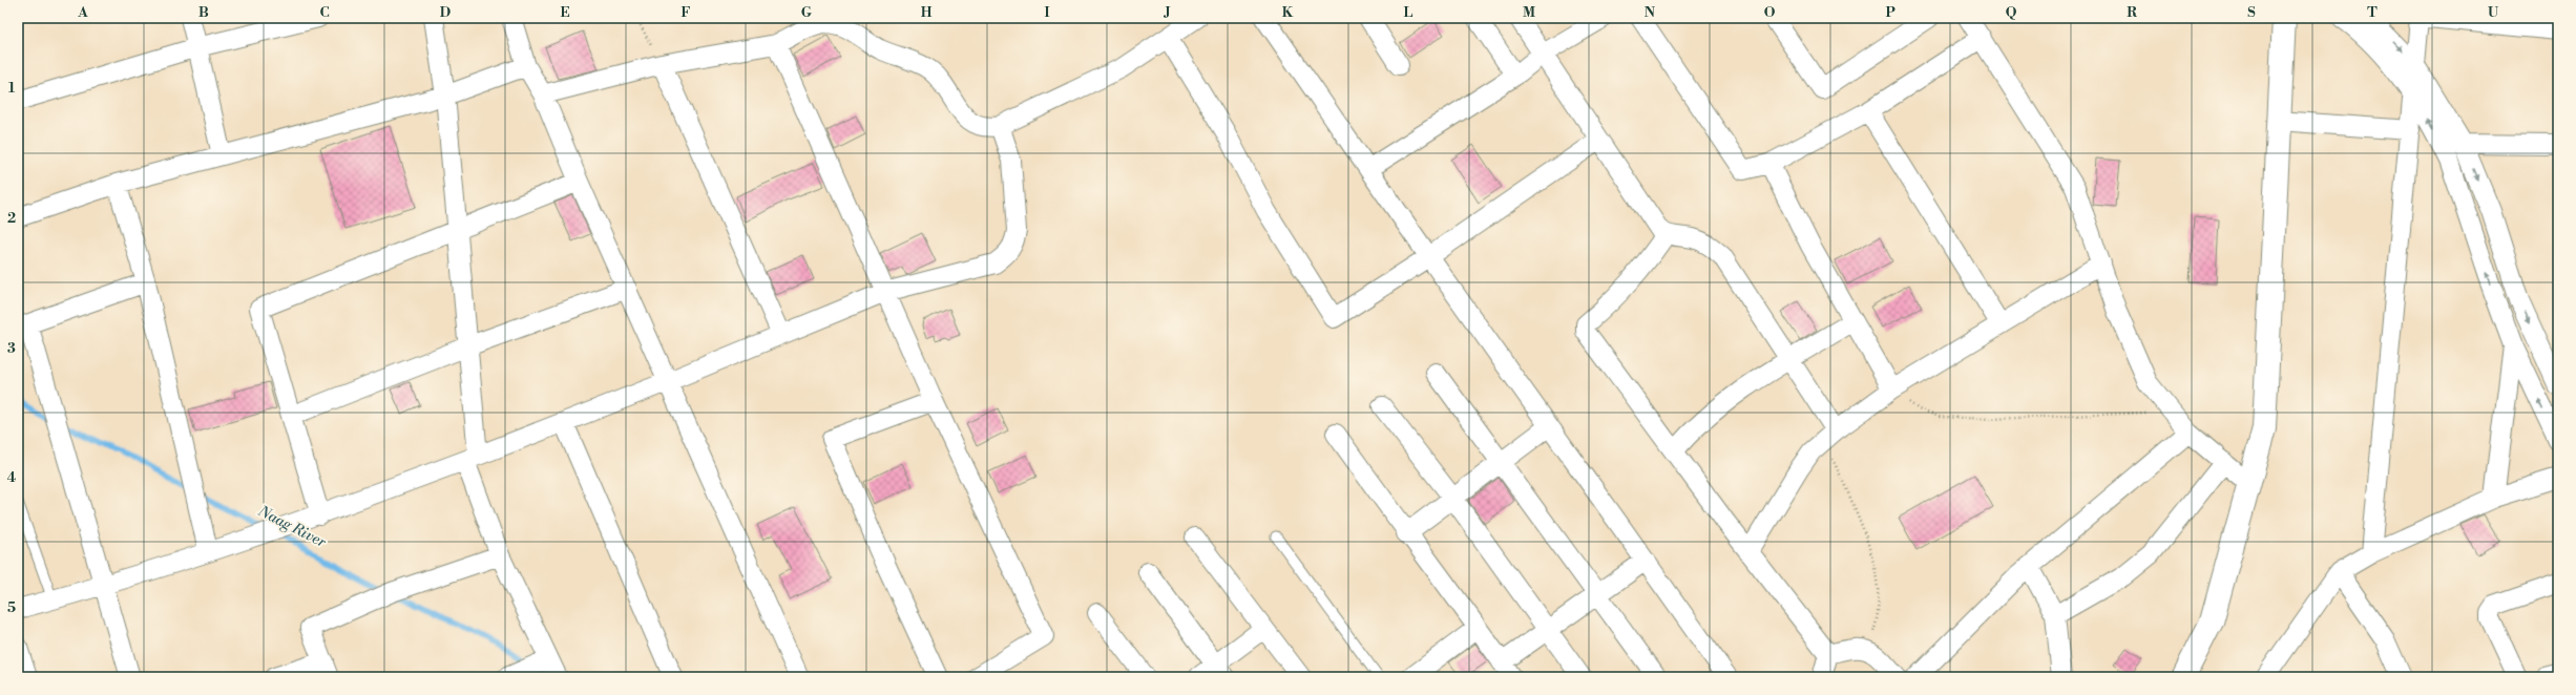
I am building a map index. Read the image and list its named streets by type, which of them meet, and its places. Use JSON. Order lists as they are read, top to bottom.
{
  "water": ["Naag River"],
  "grid": {
    "columns": [
      "A",
      "B",
      "C",
      "D",
      "E",
      "F",
      "G",
      "H",
      "I",
      "J",
      "K",
      "L",
      "M",
      "N",
      "O",
      "P",
      "Q",
      "R",
      "S",
      "T",
      "U"
    ],
    "rows": [
      "1",
      "2",
      "3",
      "4",
      "5"
    ]
  }
}
